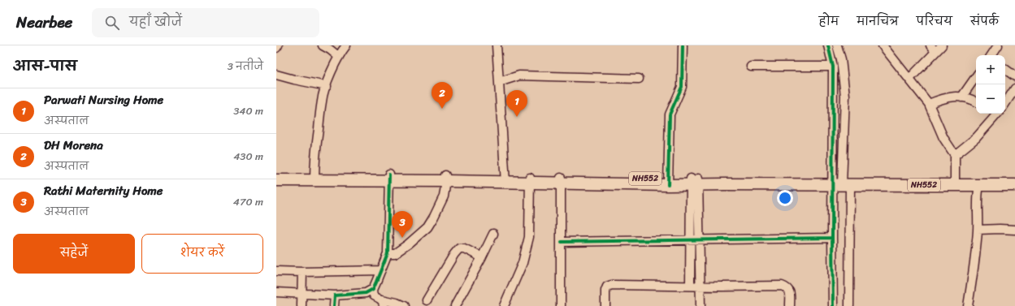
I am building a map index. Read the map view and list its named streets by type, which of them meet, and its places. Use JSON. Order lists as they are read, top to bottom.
{
  "streets": {
    "highway": ["NH552"]
  },
  "page": {
    "header": "Nearbee",
    "search": "यहाँ खोजें",
    "nav": [
      "होम",
      "मानचित्र",
      "परिचय",
      "संपर्क"
    ],
    "heading": ["आस-पास", "3 नतीजे"],
    "map_buttons": ["+", "−"],
    "pins": ["2", "1", "3"],
    "list": [
      {
        "mark": "1",
        "name": "Parwati Nursing Home",
        "note": "अस्पताल",
        "value": "340 m"
      },
      {
        "mark": "2",
        "name": "DH Morena",
        "note": "अस्पताल",
        "value": "430 m"
      },
      {
        "mark": "3",
        "name": "Rathi Maternity Home",
        "note": "अस्पताल",
        "value": "470 m"
      }
    ],
    "buttons": ["सहेजें", "शेयर करें"]
  }
}
